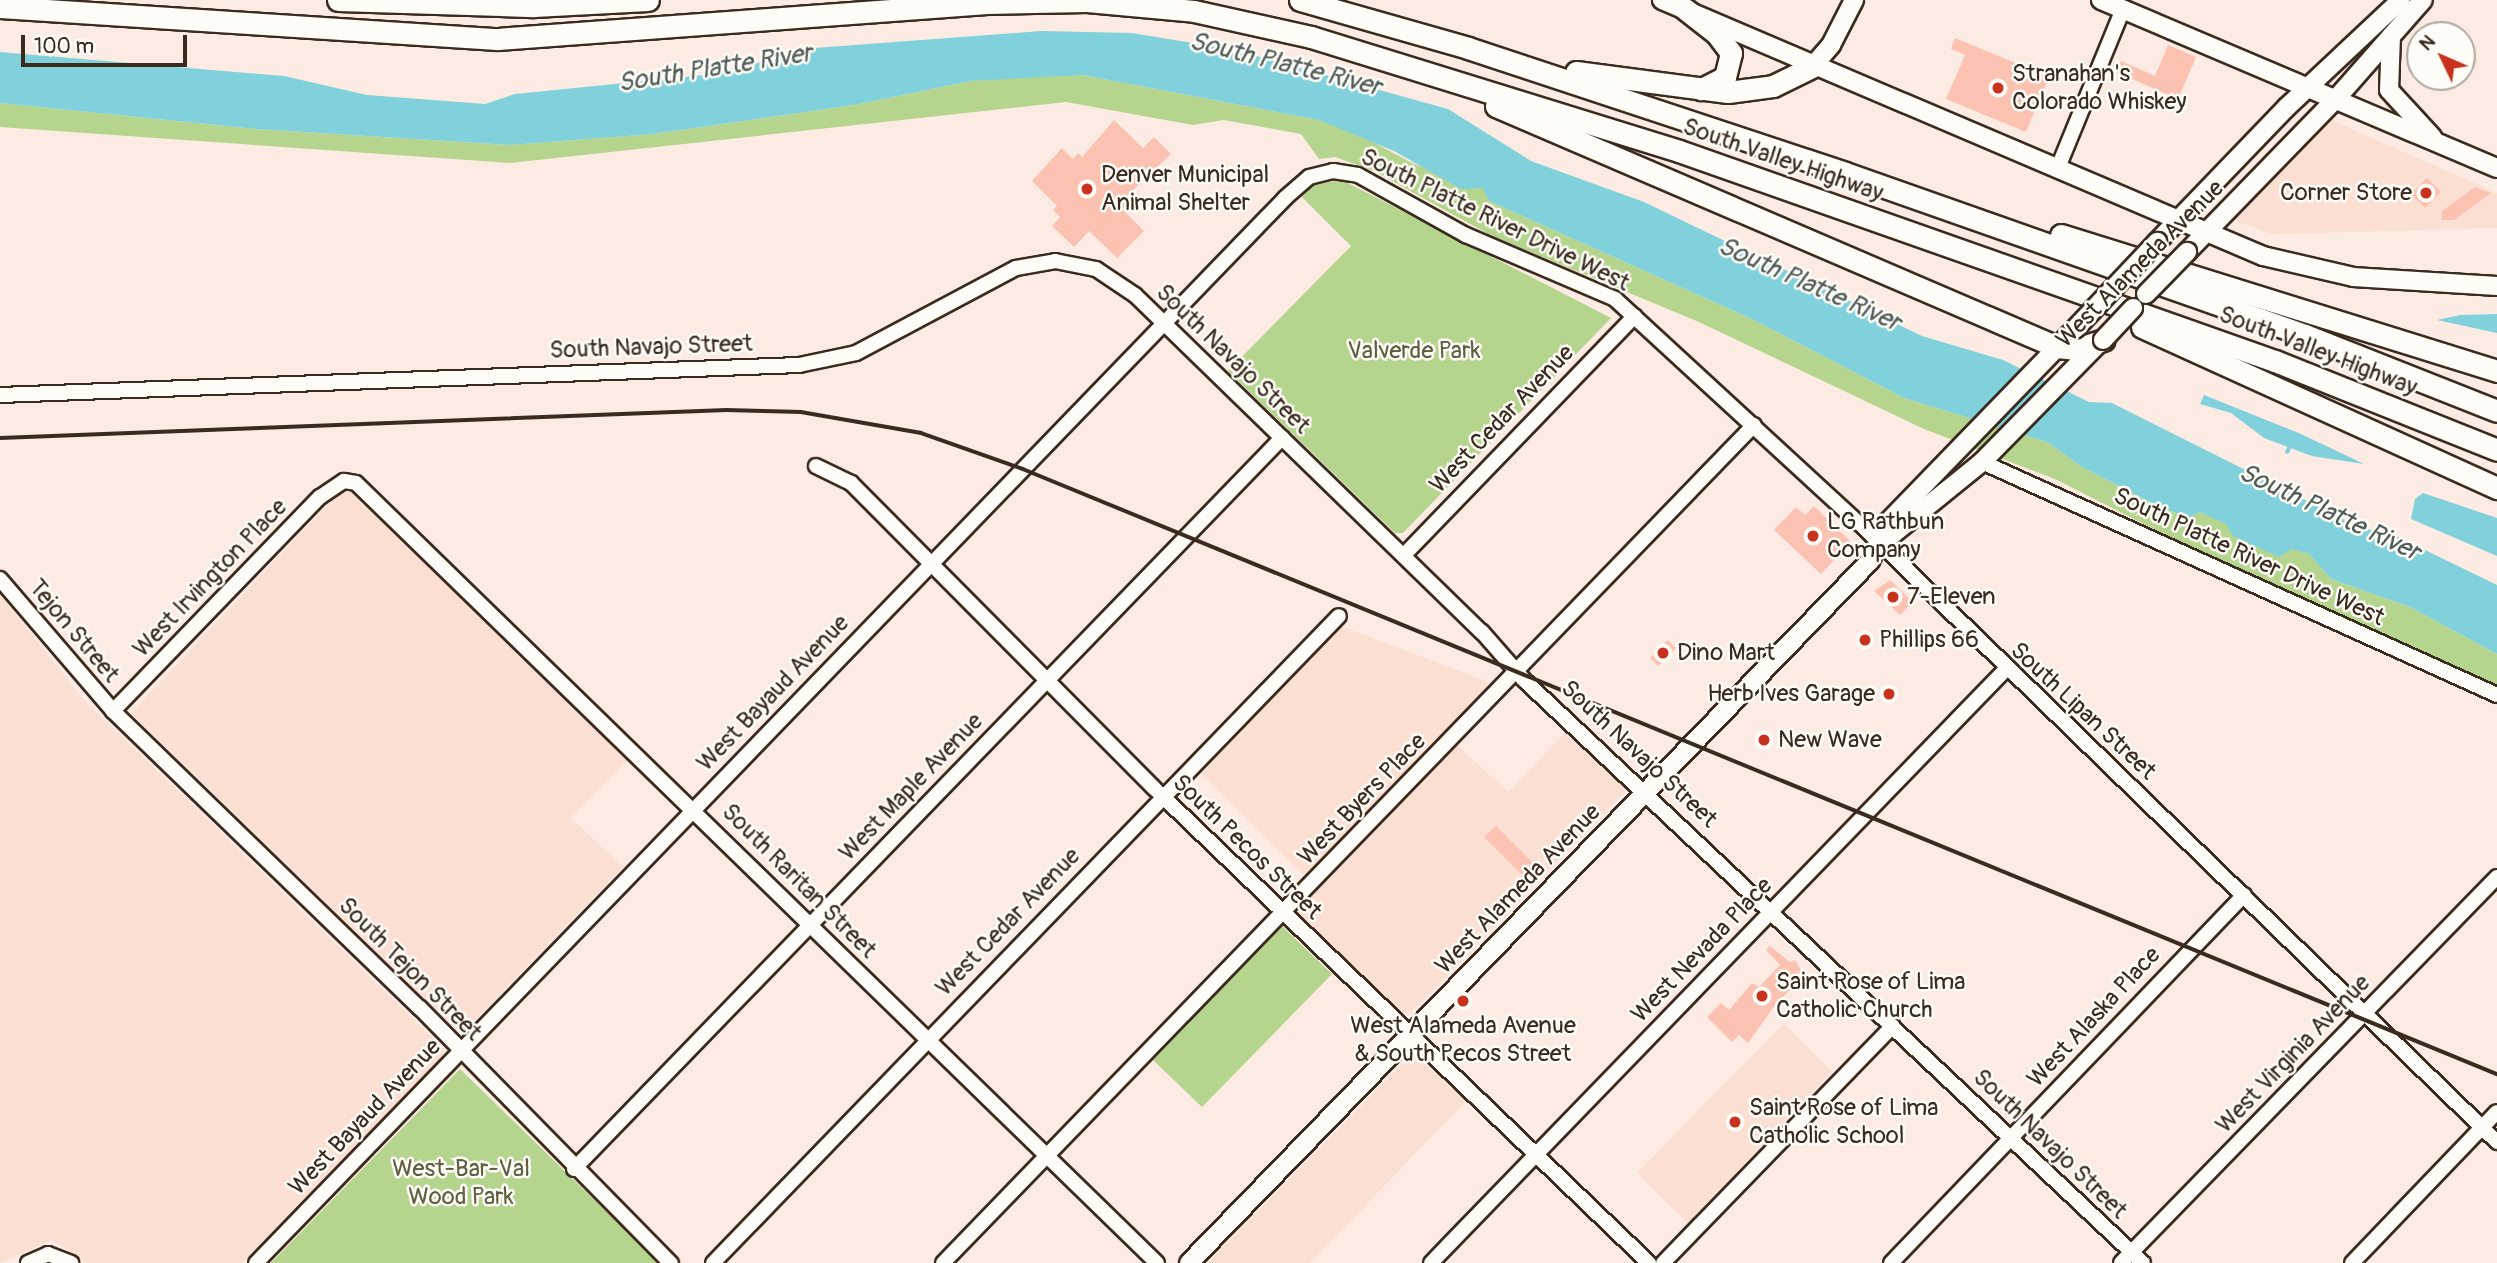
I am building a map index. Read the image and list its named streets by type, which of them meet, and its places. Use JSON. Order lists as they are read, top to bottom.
{
  "streets": {
    "highway": ["South Valley Highway"],
    "main road": ["West Alameda Avenue"],
    "street": [
      "South Platte River Drive West",
      "South Navajo Street",
      "West Cedar Avenue",
      "West Irvington Place",
      "Tejon Street",
      "West Bayaud Avenue",
      "South Lipan Street",
      "West Maple Avenue",
      "West Byers Place",
      "South Pecos Street",
      "South Raritan Street",
      "West Nevada Place",
      "South Tejon Street",
      "West Alaska Place",
      "West Virginia Avenue"
    ]
  },
  "crossings": [
    ["South Platte River Drive West", "West Alameda Avenue"],
    ["South Platte River Drive West", "West Cedar Avenue"],
    ["South Platte River Drive West", "West Bayaud Avenue"],
    ["South Platte River Drive West", "South Lipan Street"],
    ["West Alameda Avenue", "South Navajo Street"],
    ["West Alameda Avenue", "South Lipan Street"],
    ["West Alameda Avenue", "South Pecos Street"],
    ["South Navajo Street", "West Cedar Avenue"],
    ["South Navajo Street", "West Bayaud Avenue"],
    ["South Navajo Street", "West Maple Avenue"],
    ["South Navajo Street", "West Byers Place"],
    ["South Navajo Street", "West Nevada Place"],
    ["South Navajo Street", "West Alaska Place"],
    ["South Navajo Street", "West Virginia Avenue"],
    ["West Cedar Avenue", "South Lipan Street"],
    ["West Cedar Avenue", "South Pecos Street"],
    ["West Cedar Avenue", "South Raritan Street"],
    ["West Irvington Place", "Tejon Street"],
    ["West Irvington Place", "South Raritan Street"],
    ["West Irvington Place", "South Tejon Street"],
    ["Tejon Street", "South Tejon Street"],
    ["West Bayaud Avenue", "South Pecos Street"],
    ["West Bayaud Avenue", "South Raritan Street"],
    ["West Bayaud Avenue", "South Tejon Street"],
    ["South Lipan Street", "West Byers Place"],
    ["South Lipan Street", "West Nevada Place"],
    ["South Lipan Street", "West Alaska Place"],
    ["South Lipan Street", "West Virginia Avenue"],
    ["West Maple Avenue", "South Pecos Street"],
    ["West Maple Avenue", "South Raritan Street"],
    ["West Maple Avenue", "South Tejon Street"],
    ["West Byers Place", "South Pecos Street"],
    ["West Byers Place", "South Raritan Street"],
    ["South Pecos Street", "West Nevada Place"]
  ],
  "water": ["South Platte River"],
  "parks": ["Valverde Park", "West-Bar-Val Wood Park"],
  "places": [
    "Stranahan's Colorado Whiskey",
    "Denver Municipal Animal Shelter",
    "Corner Store",
    "LG Rathbun Company",
    "7-Eleven",
    "Phillips 66",
    "Dino Mart",
    "Herb Ives Garage",
    "New Wave",
    "Saint Rose of Lima Catholic Church",
    "West Alameda Avenue & South Pecos Street",
    "Saint Rose of Lima Catholic School"
  ],
  "scale_bar": "100 m",
  "north": "top left"
}
